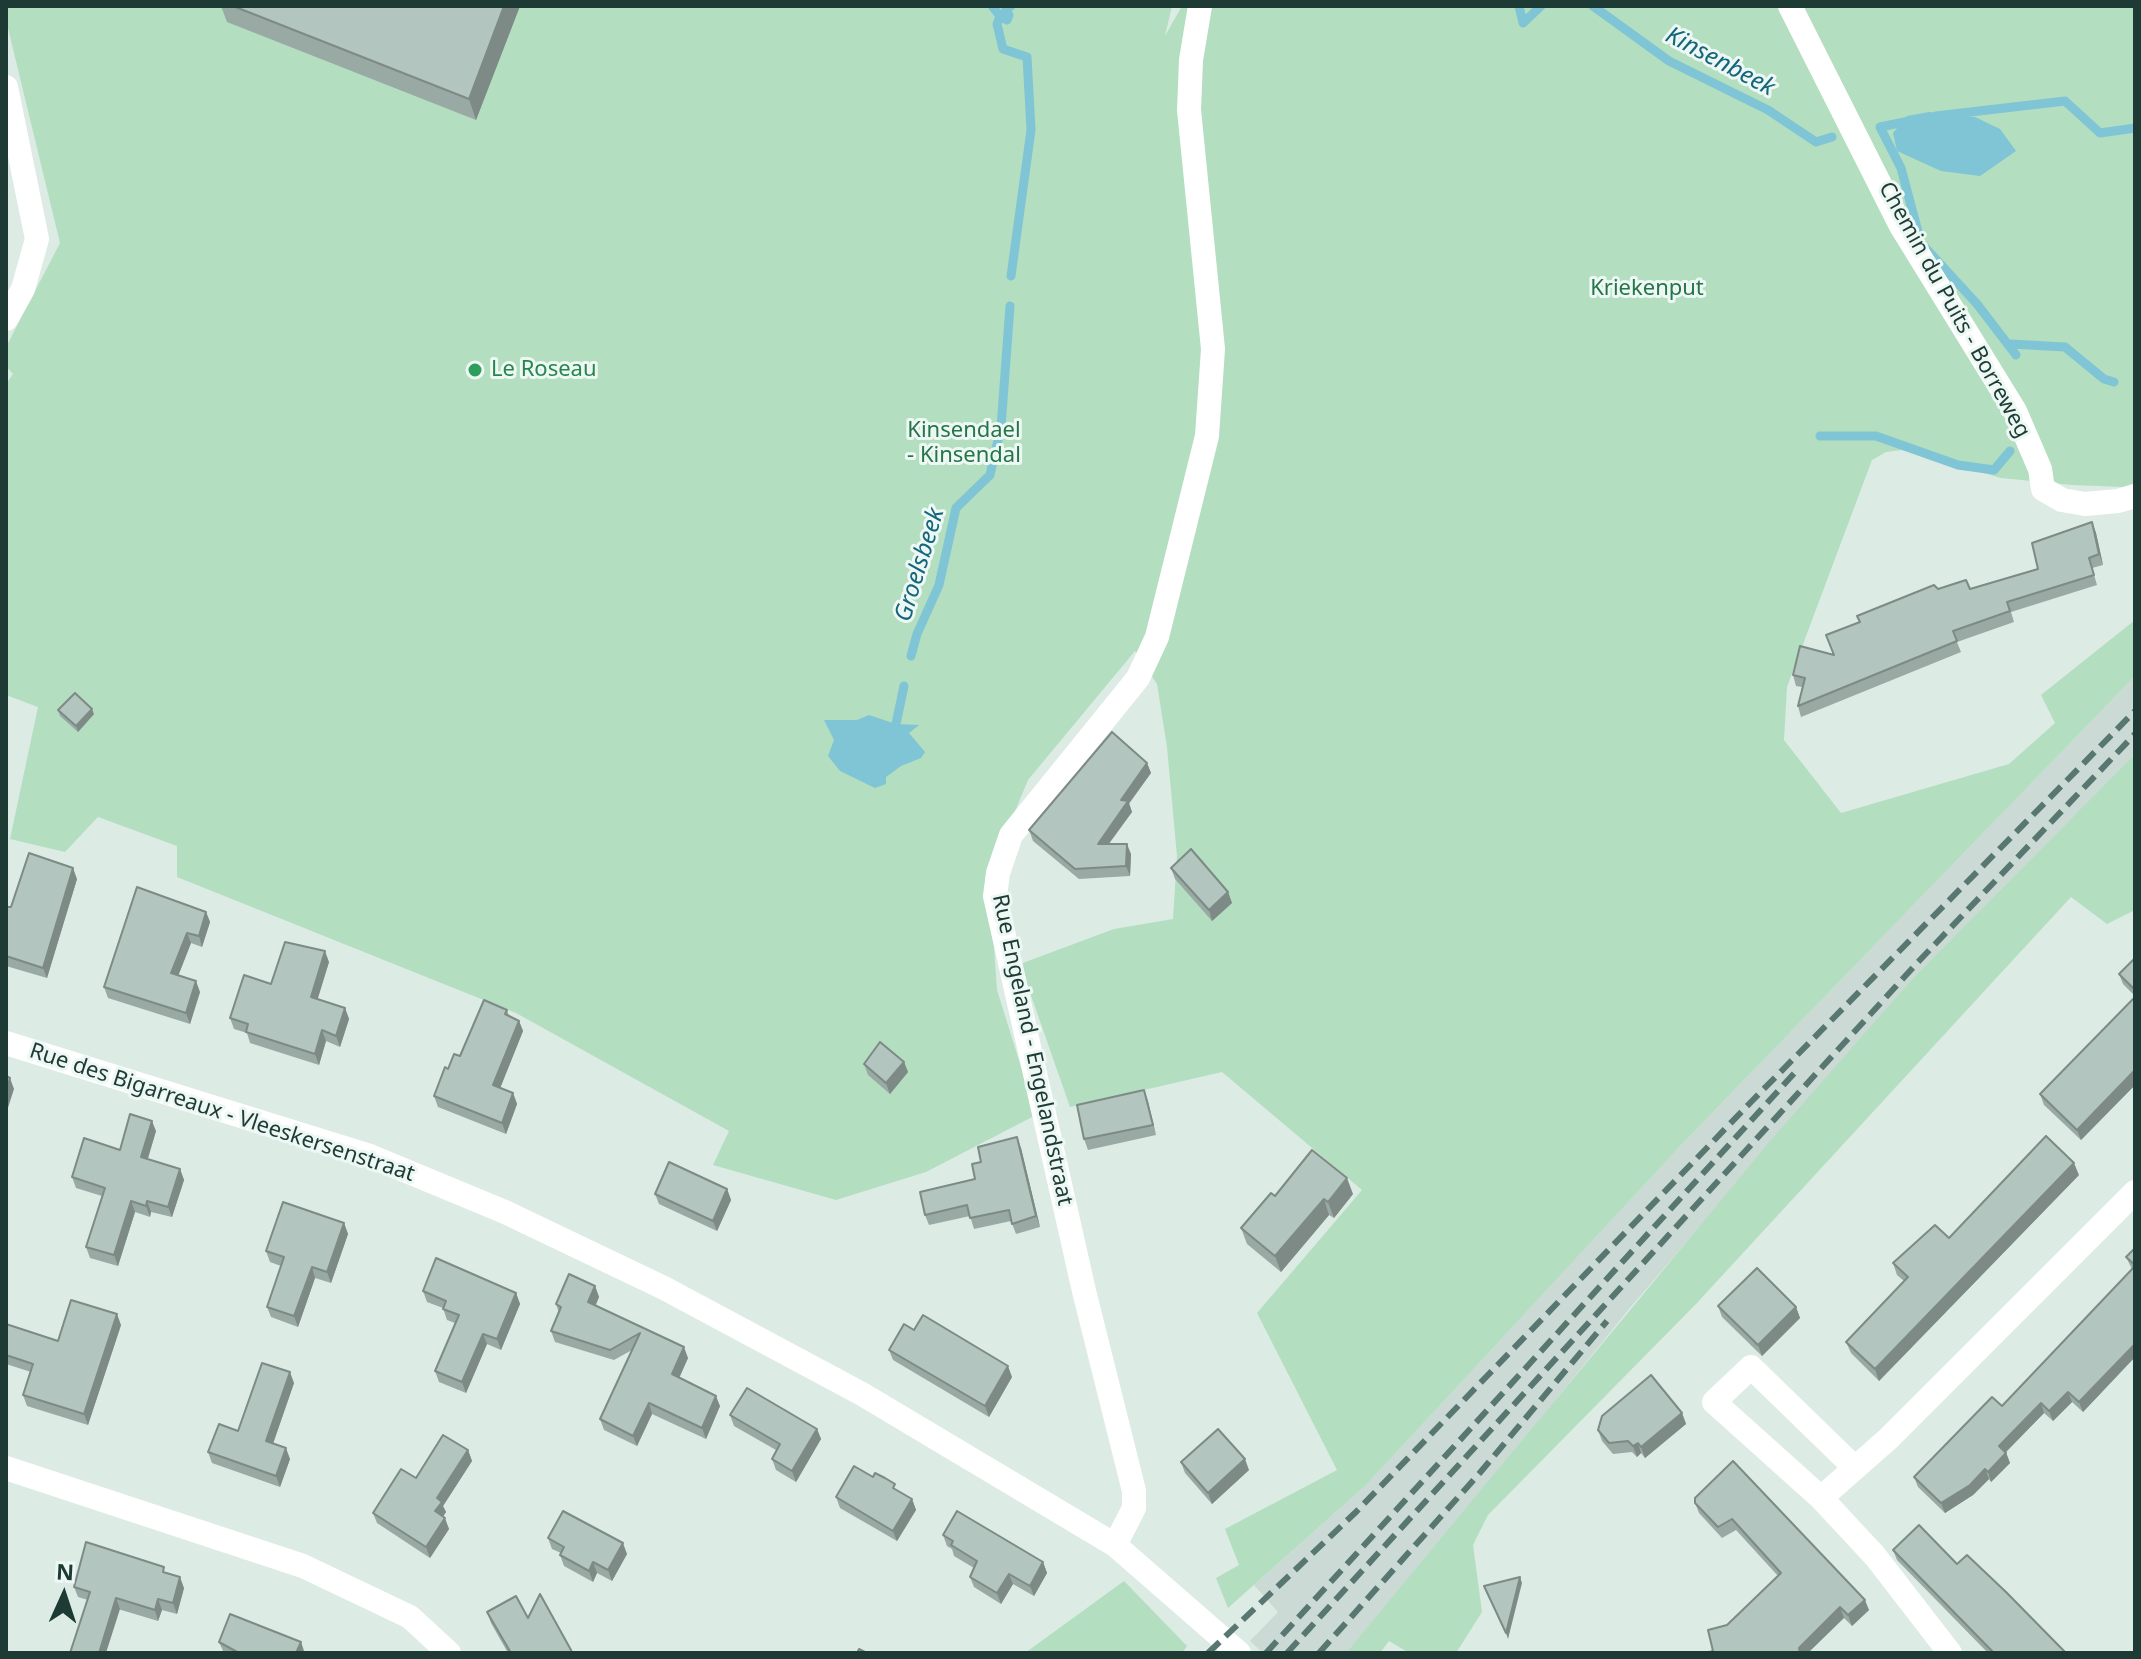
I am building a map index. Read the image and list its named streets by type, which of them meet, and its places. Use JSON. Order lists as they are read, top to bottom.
{
  "streets": {
    "street": ["Chemin du Puits - Borreweg", "Rue Engeland - Engelandstraat", "Rue des Bigarreaux - Vleeskersenstraat"]
  },
  "crossings": [
    ["Rue Engeland - Engelandstraat", "Rue des Bigarreaux - Vleeskersenstraat"]
  ],
  "water": ["Kinsenbeek", "Groelsbeek"],
  "parks": ["Kriekenput", "Kinsendael - Kinsendal"],
  "places": ["Le Roseau"],
  "north": "top"
}
